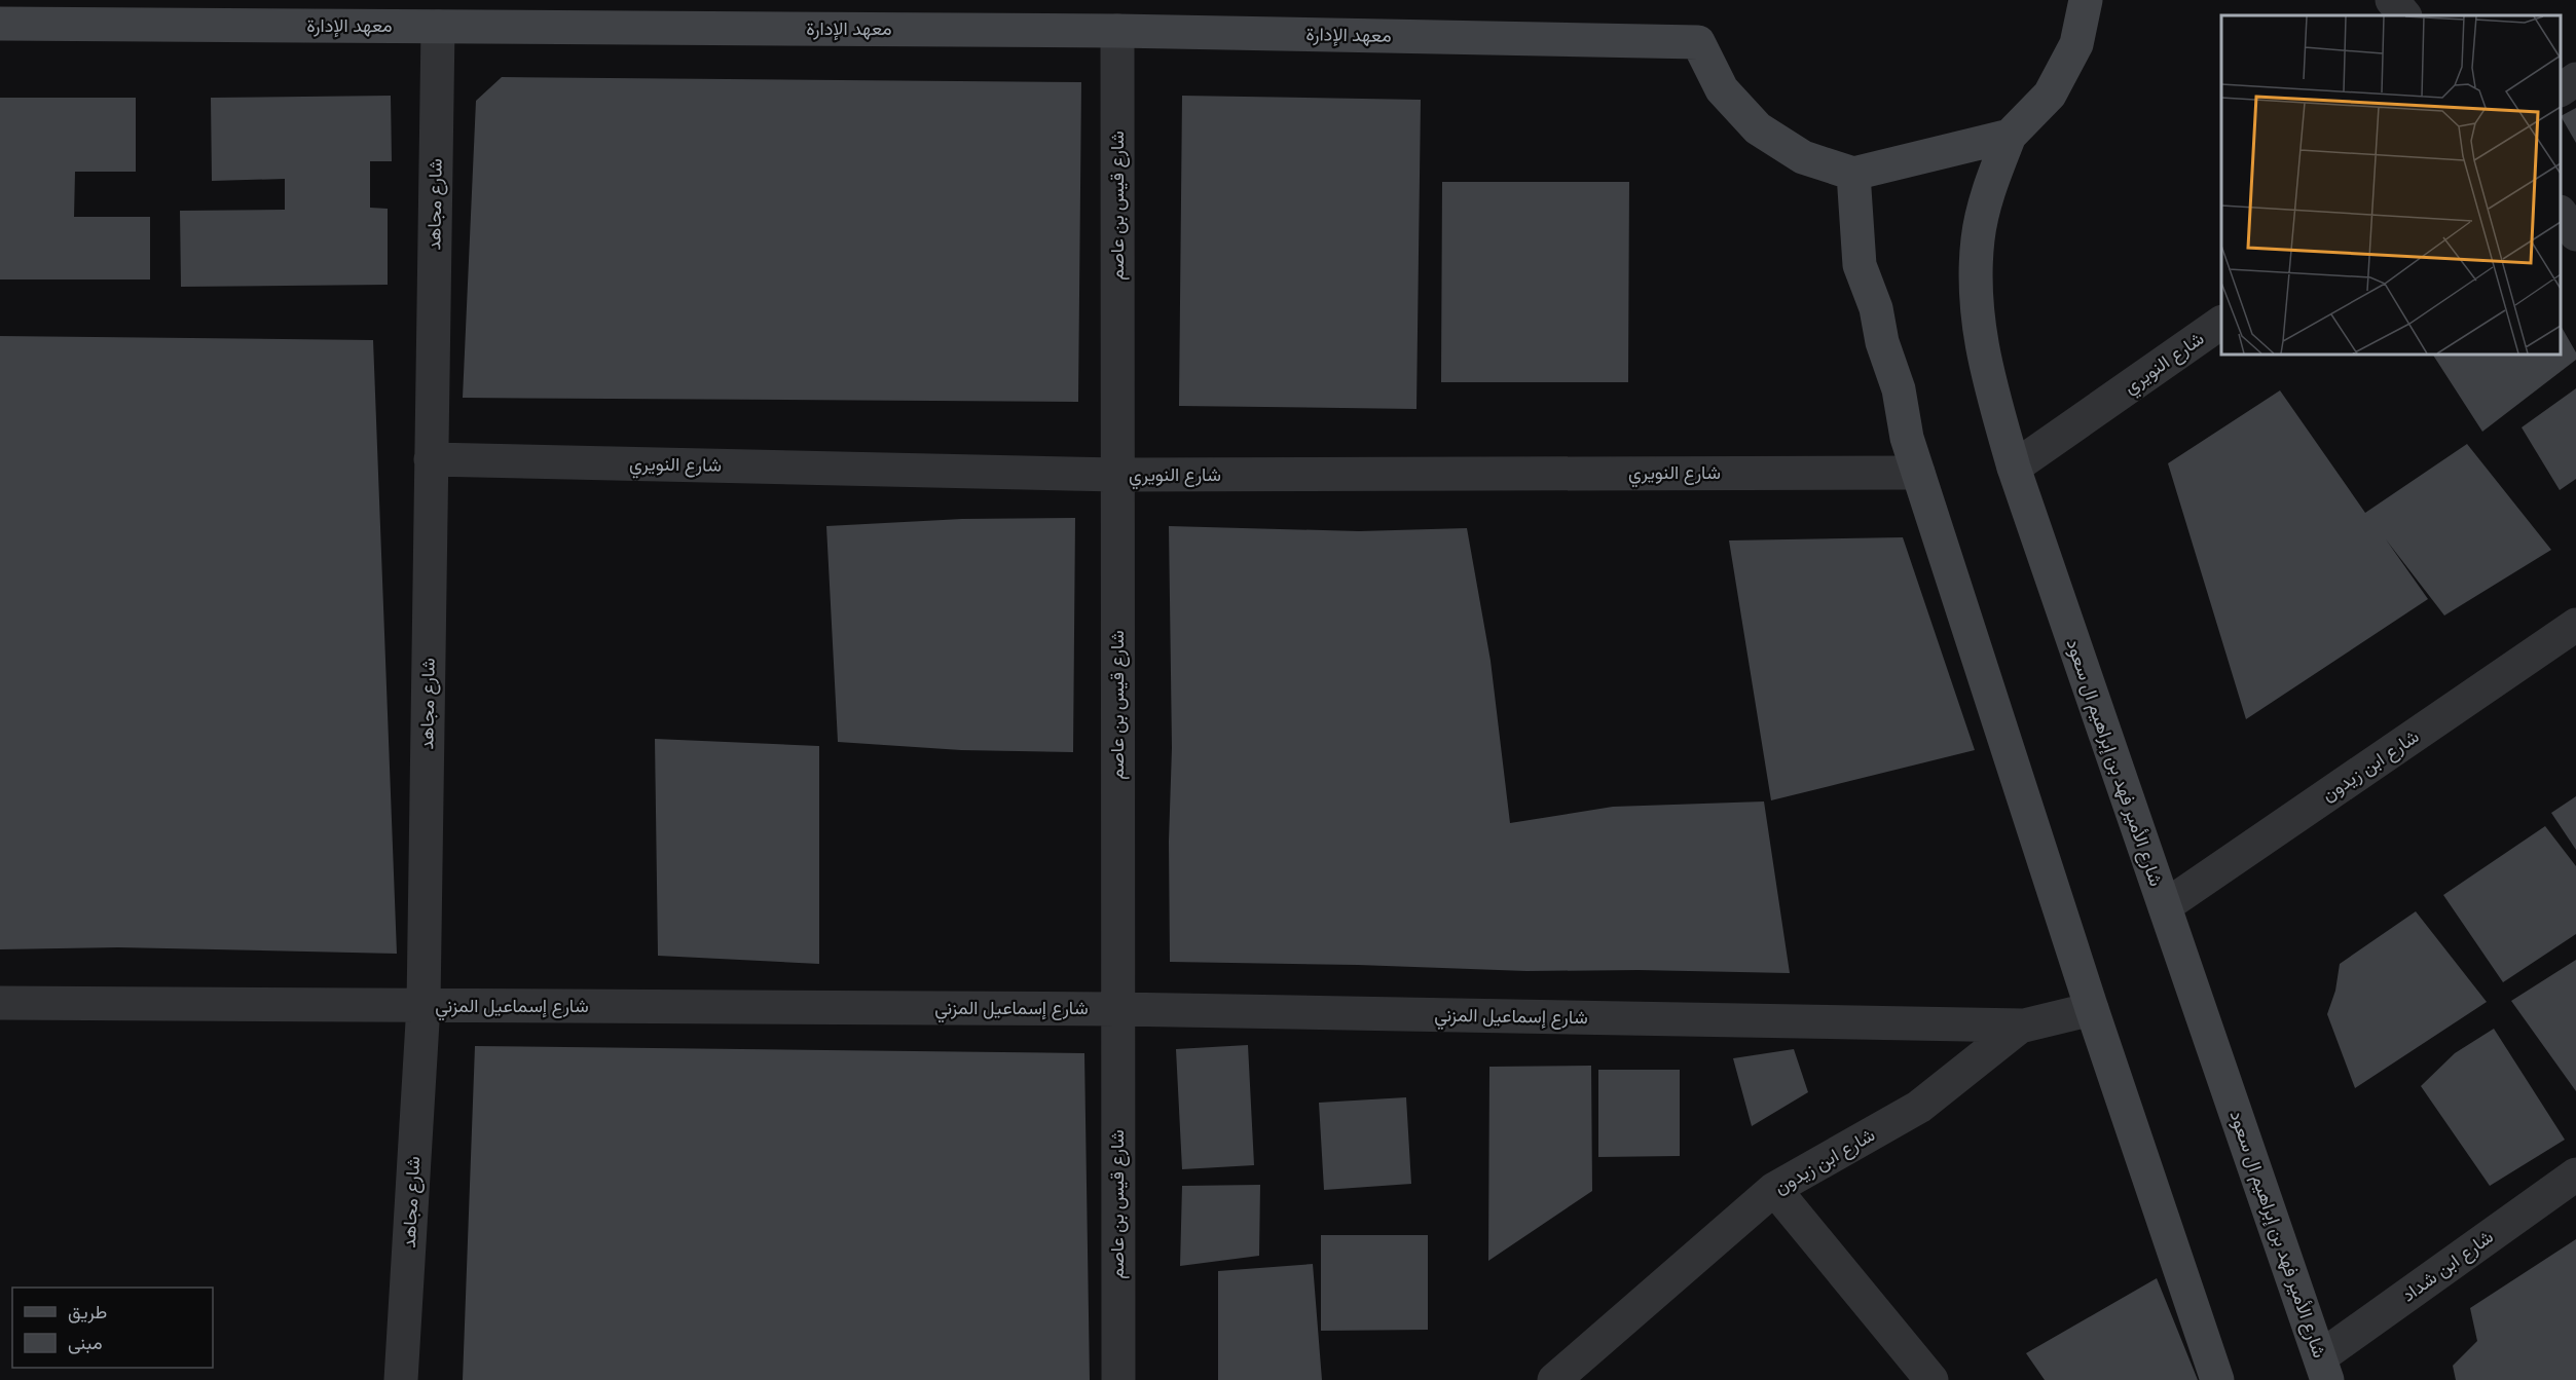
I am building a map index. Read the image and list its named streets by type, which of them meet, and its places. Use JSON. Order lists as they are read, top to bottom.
{
  "streets": {
    "main road": ["معهد الإدارة", "شارع الأمير فهد بن إبراهيم ال سعود"],
    "street": [
      "شارع مجاهد",
      "شارع قيس بن عاصم",
      "شارع النويري",
      "شارع ابن زيدون",
      "شارع إسماعيل المزني",
      "شارع ابن شداد"
    ]
  },
  "crossings": [
    ["معهد الإدارة", "شارع مجاهد"],
    ["معهد الإدارة", "شارع قيس بن عاصم"],
    ["شارع مجاهد", "شارع النويري"],
    ["شارع مجاهد", "شارع إسماعيل المزني"],
    ["شارع قيس بن عاصم", "شارع النويري"],
    ["شارع قيس بن عاصم", "شارع إسماعيل المزني"],
    ["شارع النويري", "شارع الأمير فهد بن إبراهيم ال سعود"],
    ["شارع الأمير فهد بن إبراهيم ال سعود", "شارع ابن زيدون"],
    ["شارع الأمير فهد بن إبراهيم ال سعود", "شارع ابن شداد"],
    ["شارع ابن زيدون", "شارع إسماعيل المزني"]
  ],
  "legend": ["طريق", "مبنى"]
}
